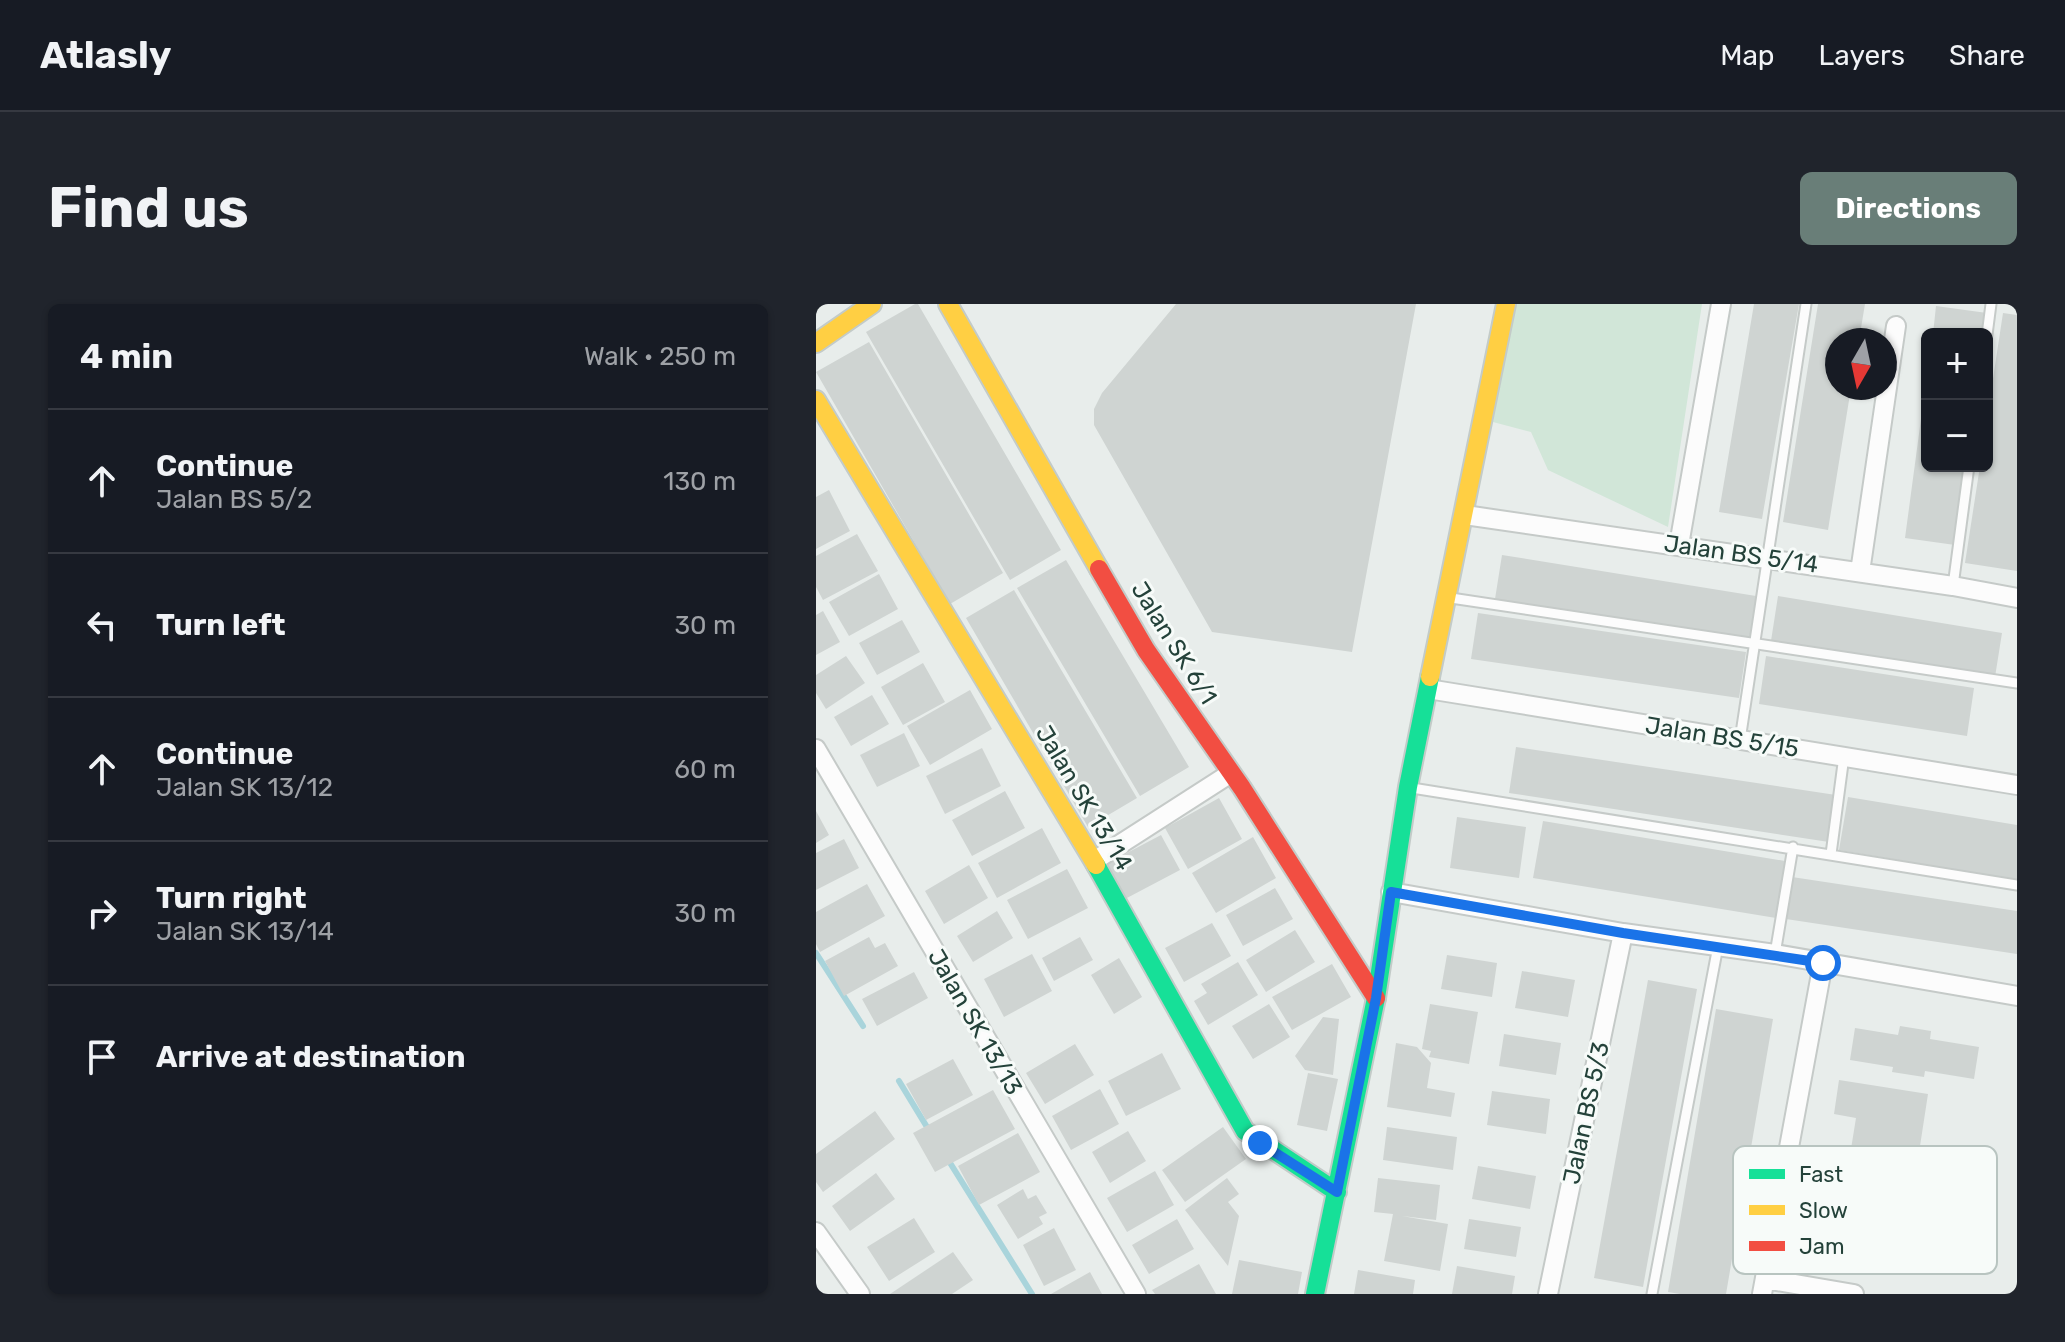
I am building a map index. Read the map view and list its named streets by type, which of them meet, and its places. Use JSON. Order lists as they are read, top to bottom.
{
  "streets": {
    "street": [
      "Jalan BS 5/14",
      "Jalan SK 6/1",
      "Jalan BS 5/15",
      "Jalan SK 13/14",
      "Jalan SK 13/13",
      "Jalan BS 5/3"
    ]
  },
  "legend": ["Fast", "Slow", "Jam"],
  "north": "bottom",
  "page": {
    "header": "Atlasly",
    "nav": ["Map", "Layers", "Share"],
    "buttons": "Directions",
    "title": "Find us",
    "heading": ["4 min", "Walk · 250 m"],
    "map_buttons": ["+", "−"],
    "list": [
      ["Continue", "Jalan BS 5/2", "130 m"],
      ["Turn left", "30 m"],
      ["Continue", "Jalan SK 13/12", "60 m"],
      ["Turn right", "Jalan SK 13/14", "30 m"],
      "Arrive at destination"
    ]
  }
}
